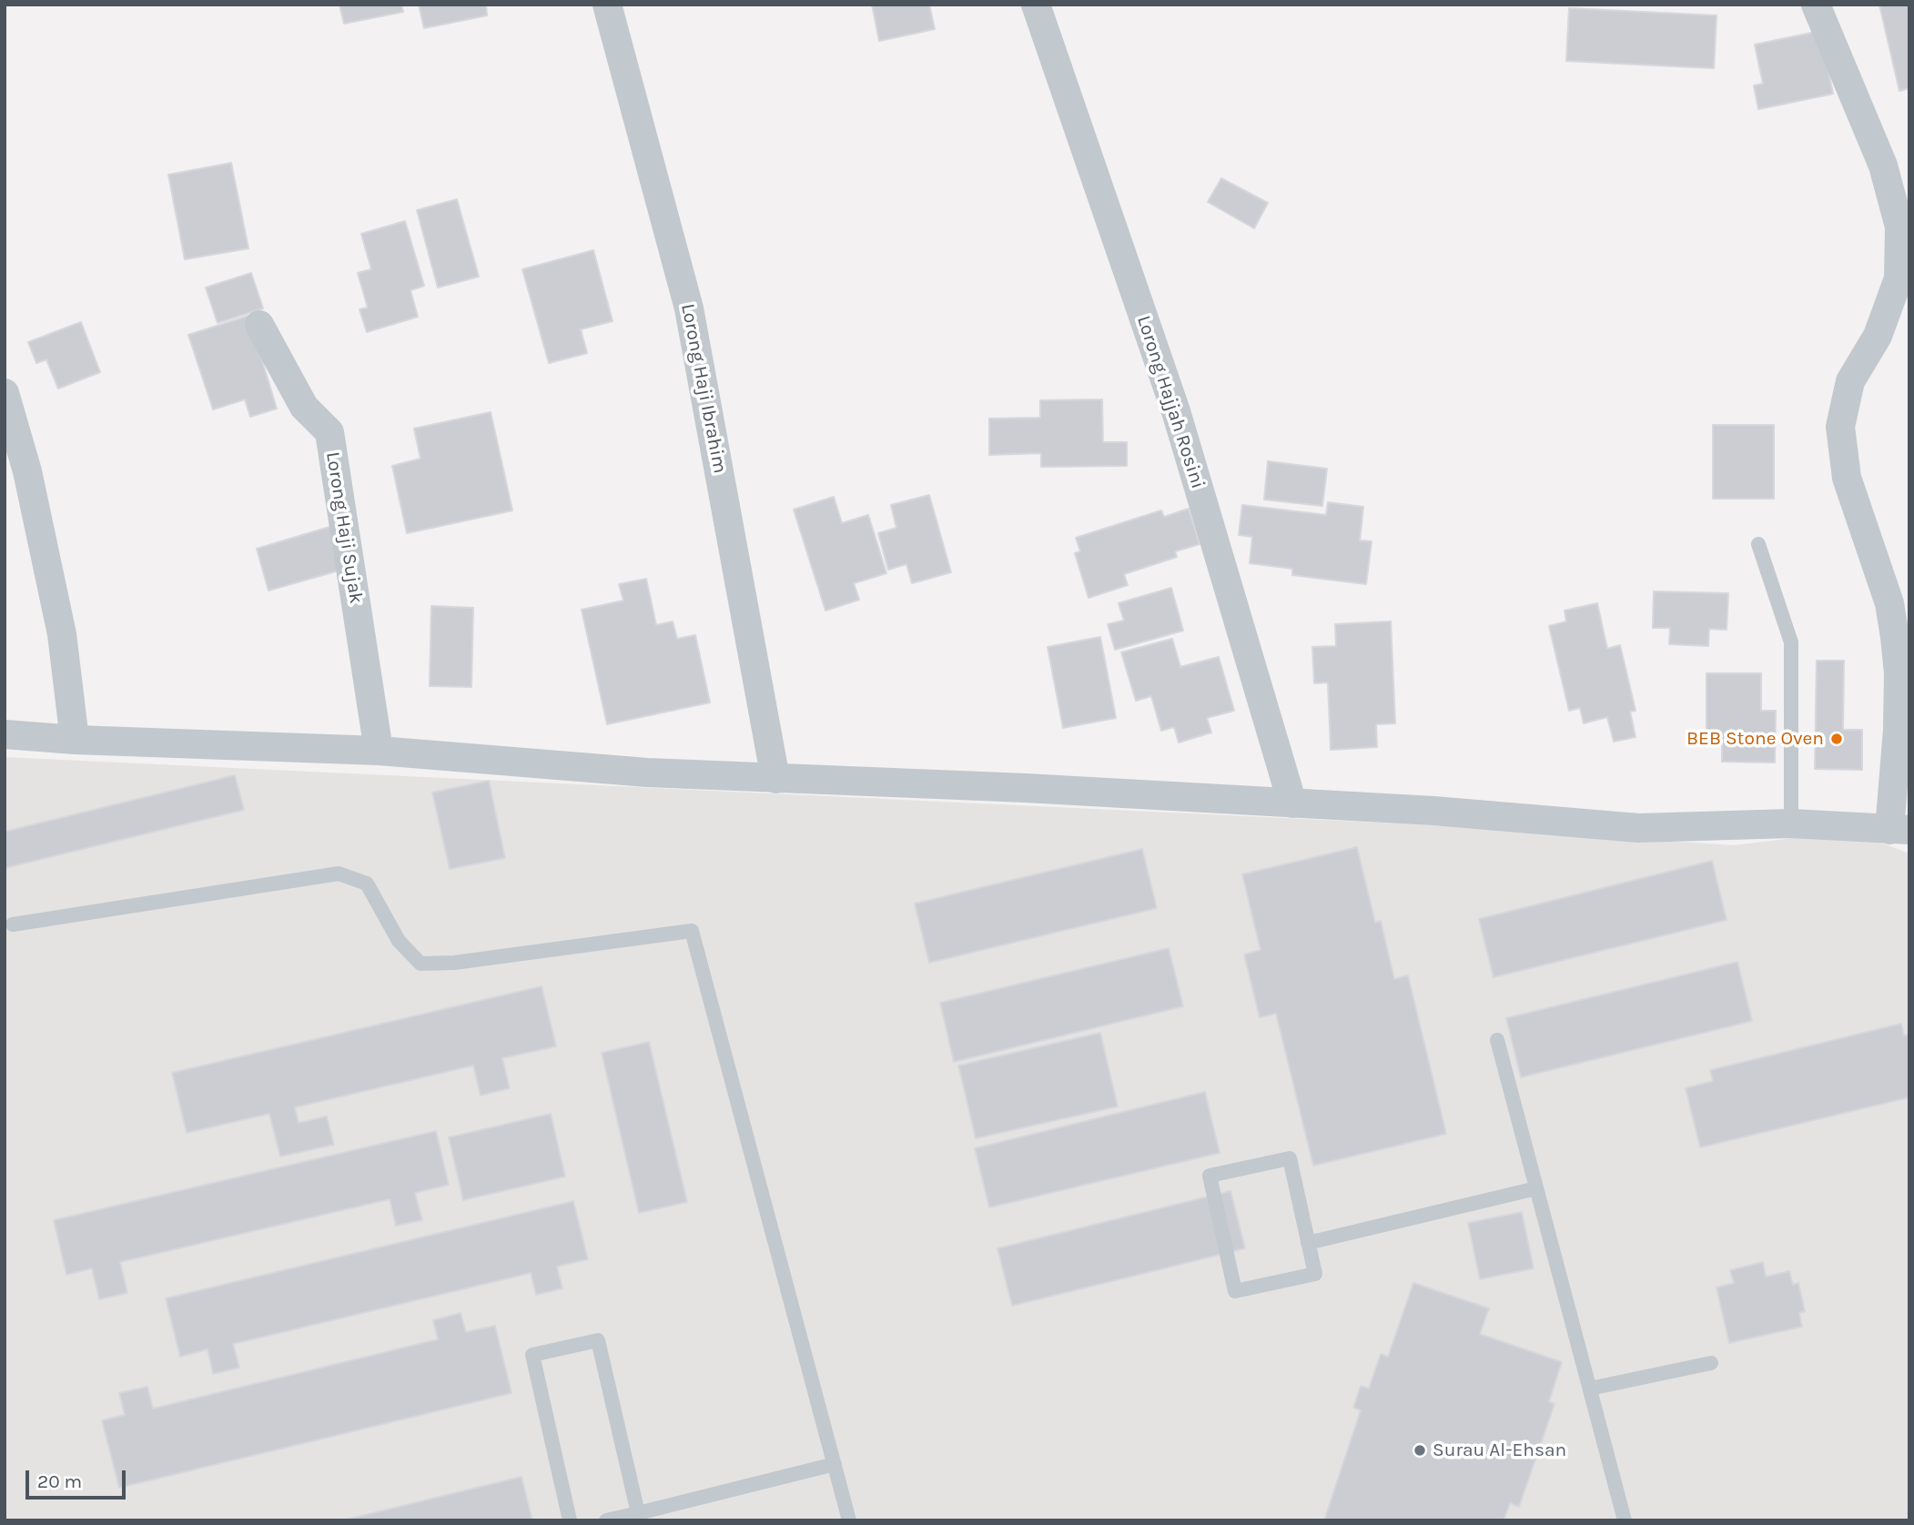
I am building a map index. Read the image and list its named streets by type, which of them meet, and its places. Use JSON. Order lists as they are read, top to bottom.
{
  "streets": {
    "street": ["Lorong Haji Ibrahim", "Lorong Hajjah Rosini", "Lorong Haji Sujak"]
  },
  "places": ["BEB Stone Oven", "Surau Al-Ehsan"],
  "scale_bar": "20 m"
}
